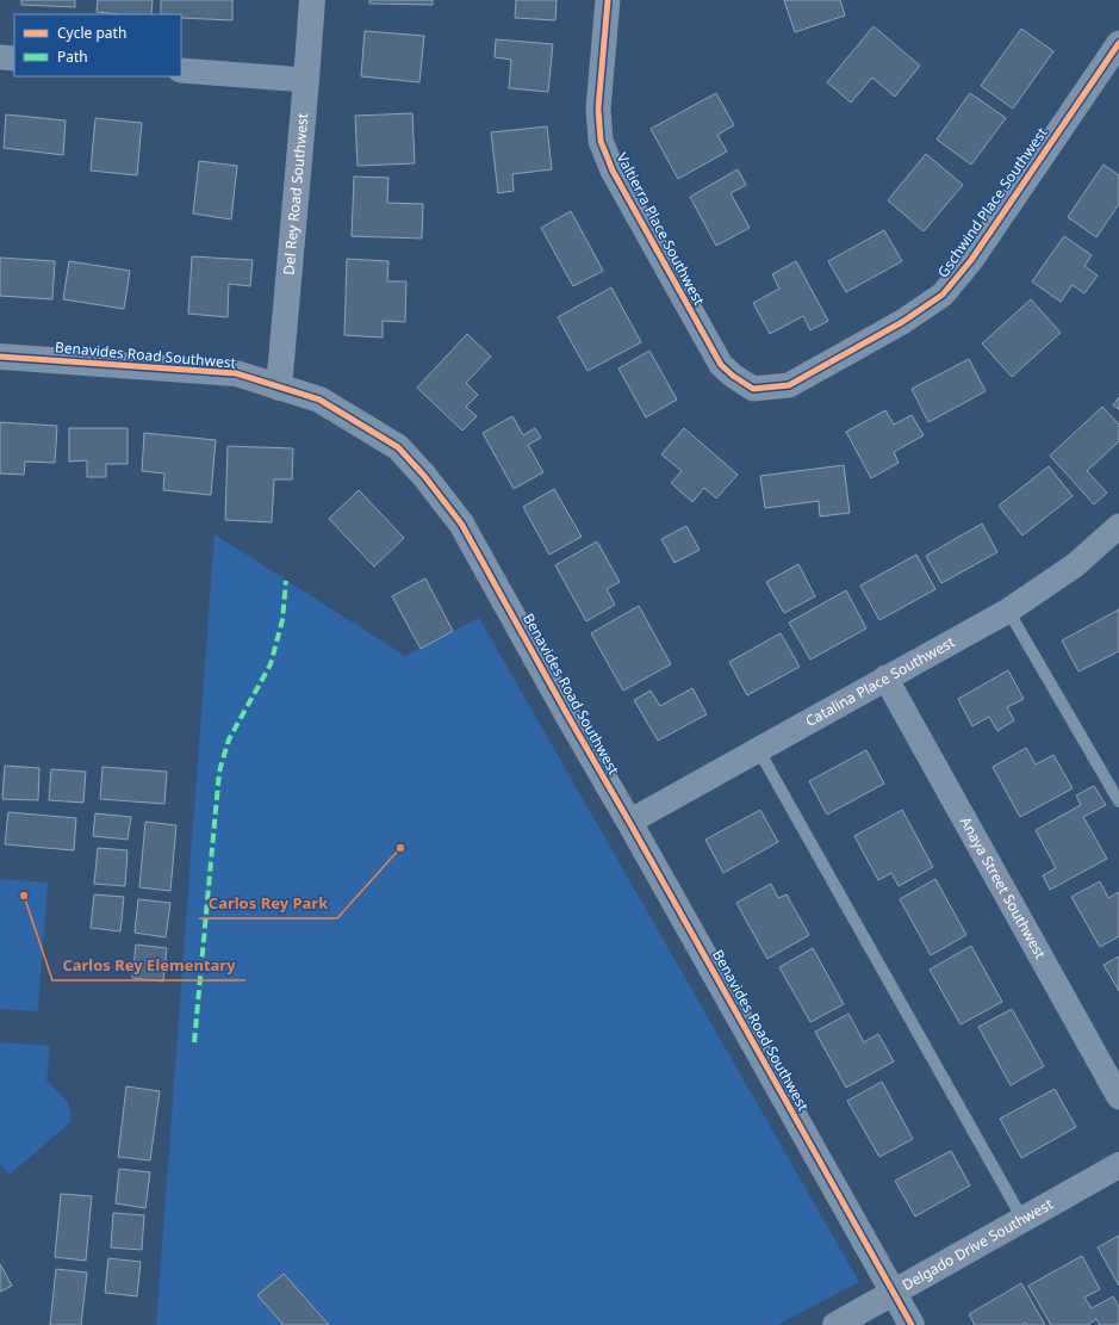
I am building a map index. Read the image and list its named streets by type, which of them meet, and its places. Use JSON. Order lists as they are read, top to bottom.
{
  "streets": {
    "street": [
      "Del Rey Road Southwest",
      "Gschwind Place Southwest",
      "Valtierra Place Southwest",
      "Benavides Road Southwest",
      "Catalina Place Southwest",
      "Anaya Street Southwest",
      "Delgado Drive Southwest"
    ]
  },
  "crossings": [
    ["Del Rey Road Southwest", "Benavides Road Southwest"],
    ["Gschwind Place Southwest", "Valtierra Place Southwest"],
    ["Benavides Road Southwest", "Catalina Place Southwest"],
    ["Benavides Road Southwest", "Delgado Drive Southwest"],
    ["Catalina Place Southwest", "Anaya Street Southwest"]
  ],
  "places": ["Carlos Rey Park", "Carlos Rey Elementary"],
  "legend": ["Cycle path", "Path"]
}
